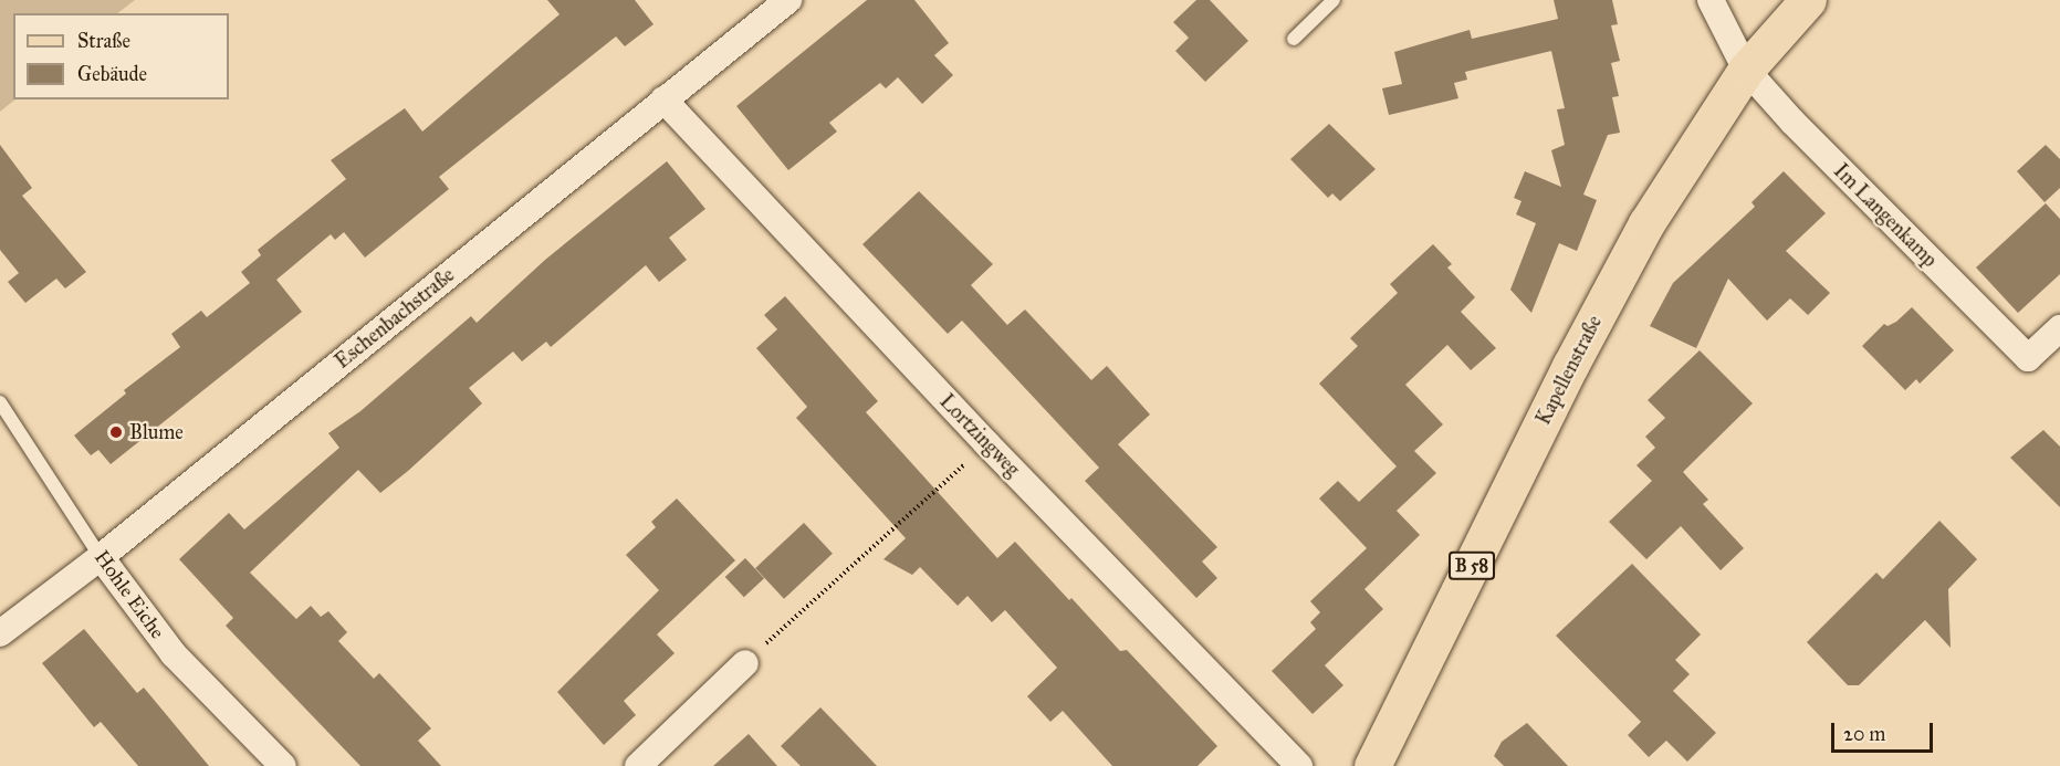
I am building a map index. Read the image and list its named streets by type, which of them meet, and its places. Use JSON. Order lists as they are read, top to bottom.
{
  "streets": {
    "main road": ["Kapellenstraße", "B 58"],
    "street": [
      "Im Langenkamp",
      "Eschenbachstraße",
      "Lortzingweg",
      "Hohle Eiche"
    ]
  },
  "crossings": [
    ["Im Langenkamp", "Kapellenstraße"],
    ["Eschenbachstraße", "Lortzingweg"],
    ["Eschenbachstraße", "Hohle Eiche"]
  ],
  "places": ["Blume"],
  "legend": ["Straße", "Gebäude"],
  "scale_bar": "20 m"
}
